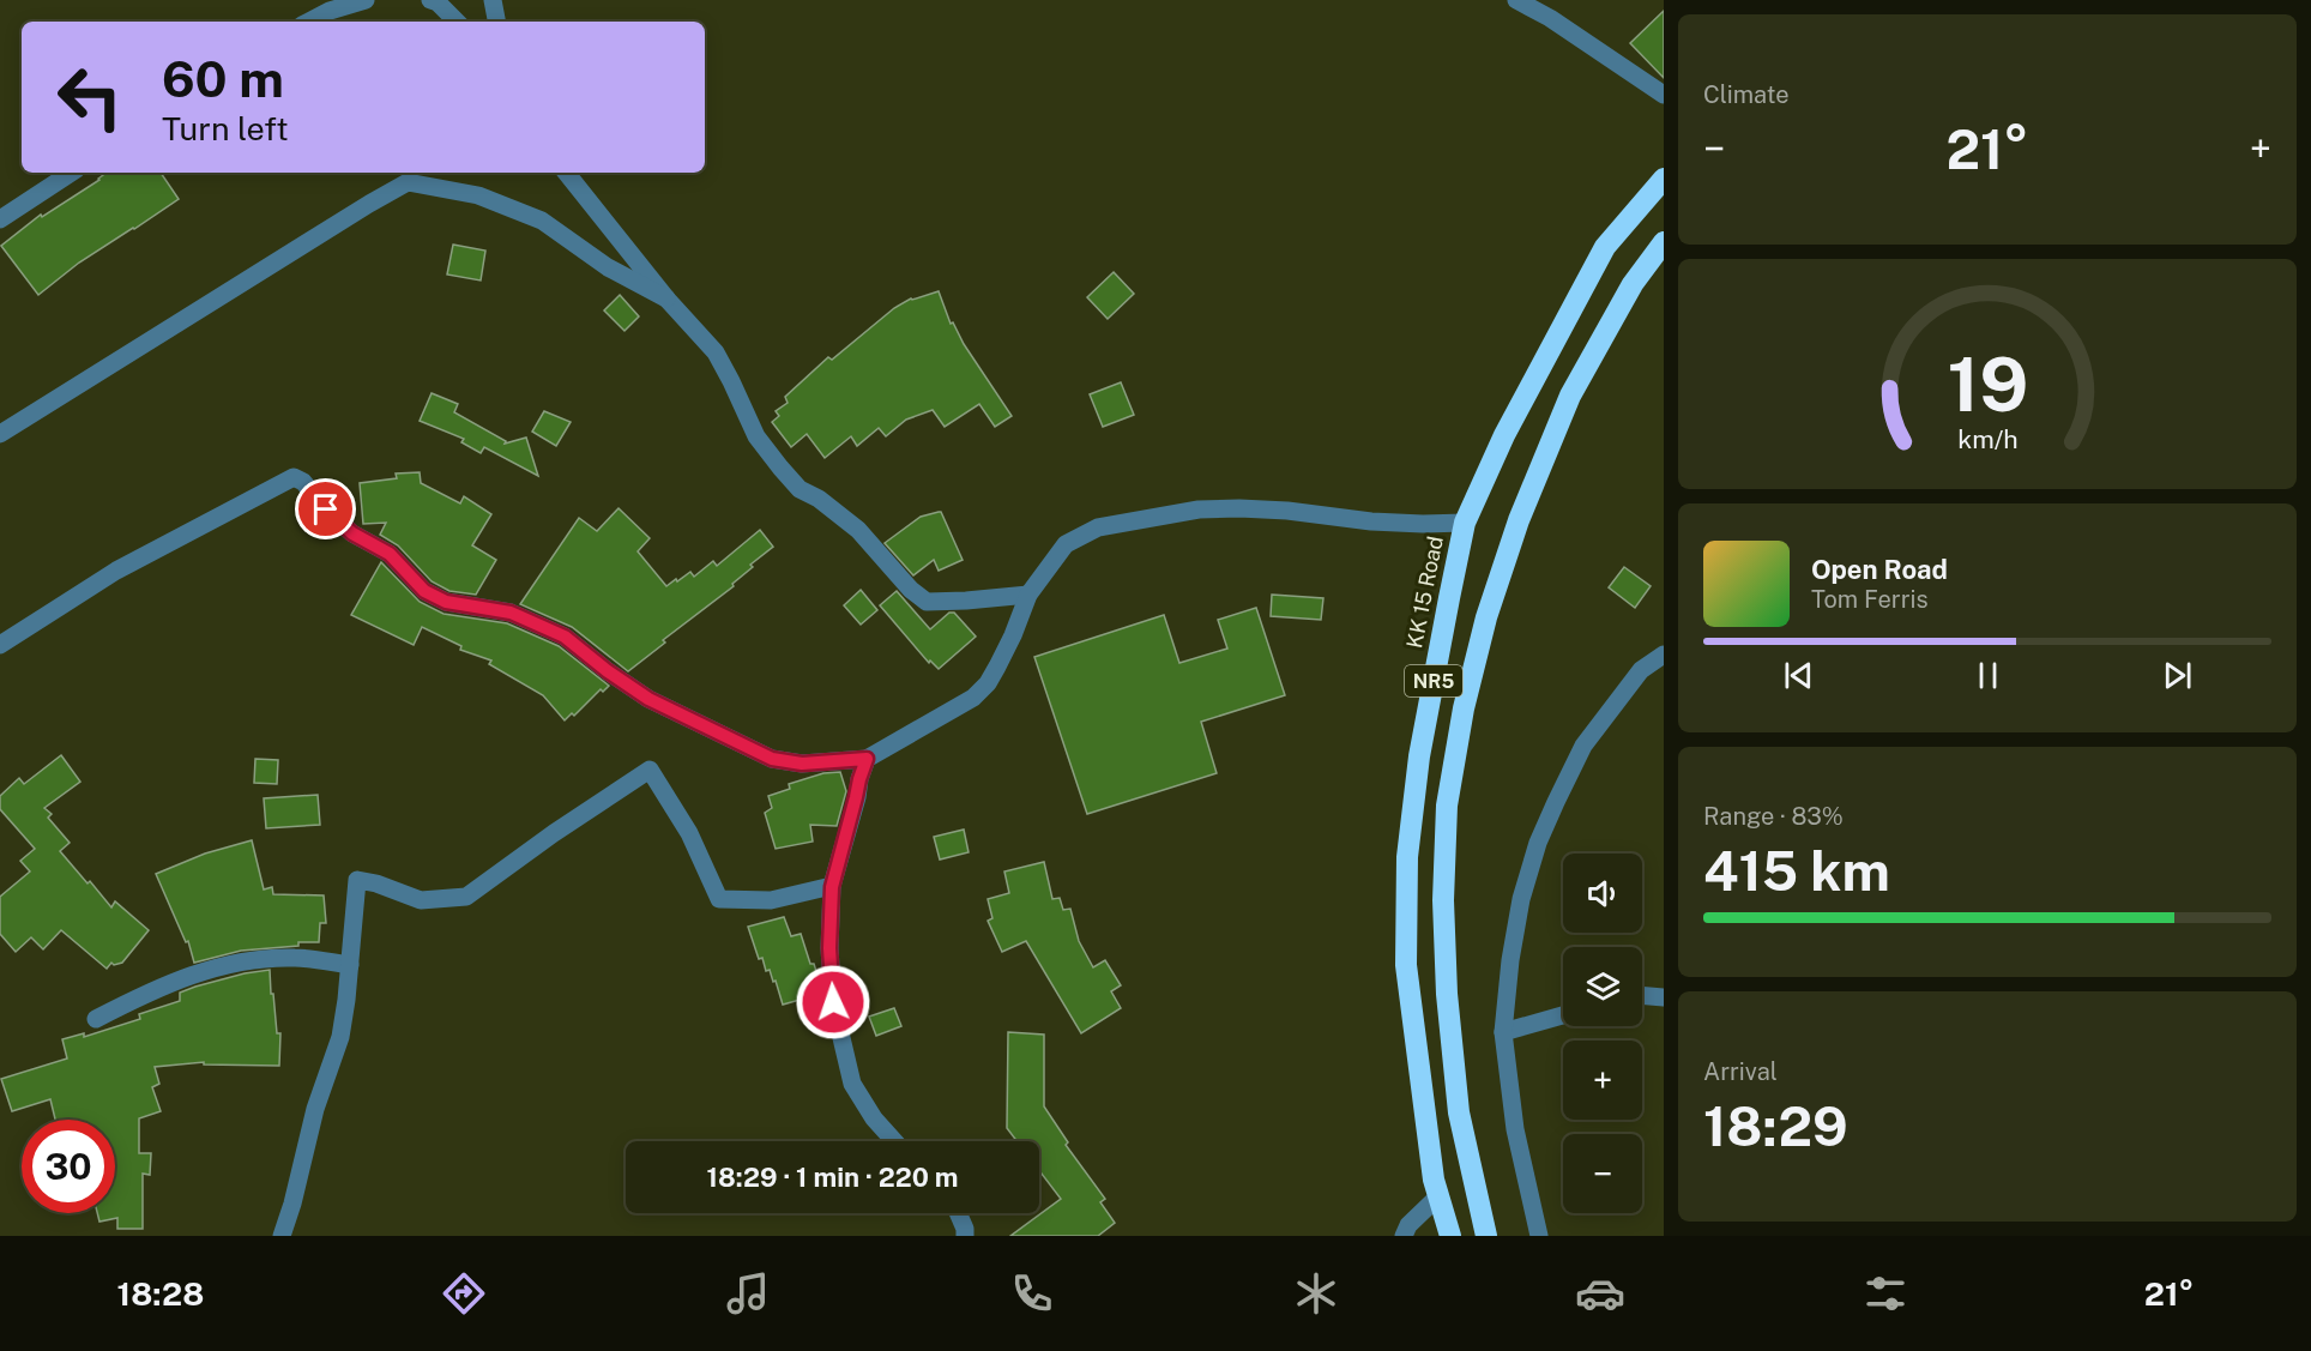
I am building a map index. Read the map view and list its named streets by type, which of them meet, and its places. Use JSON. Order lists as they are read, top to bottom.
{
  "streets": {
    "highway": ["KK 15 Road", "NR5"]
  },
  "page": {
    "tile": [
      "Climate",
      ["Range · 83%", "415 km"],
      ["Arrival", "18:29"]
    ],
    "turn": ["60 m", "Turn left"],
    "heat": ["−", "21°", "+"],
    "song": ["Open Road", "Tom Ferris"],
    "map_buttons": ["+", "−"],
    "limit": "30",
    "trip": "18:29 · 1 min · 220 m",
    "tabs": ["18:28", "21°"],
    "gauge": ["19", "km/h"]
  }
}
